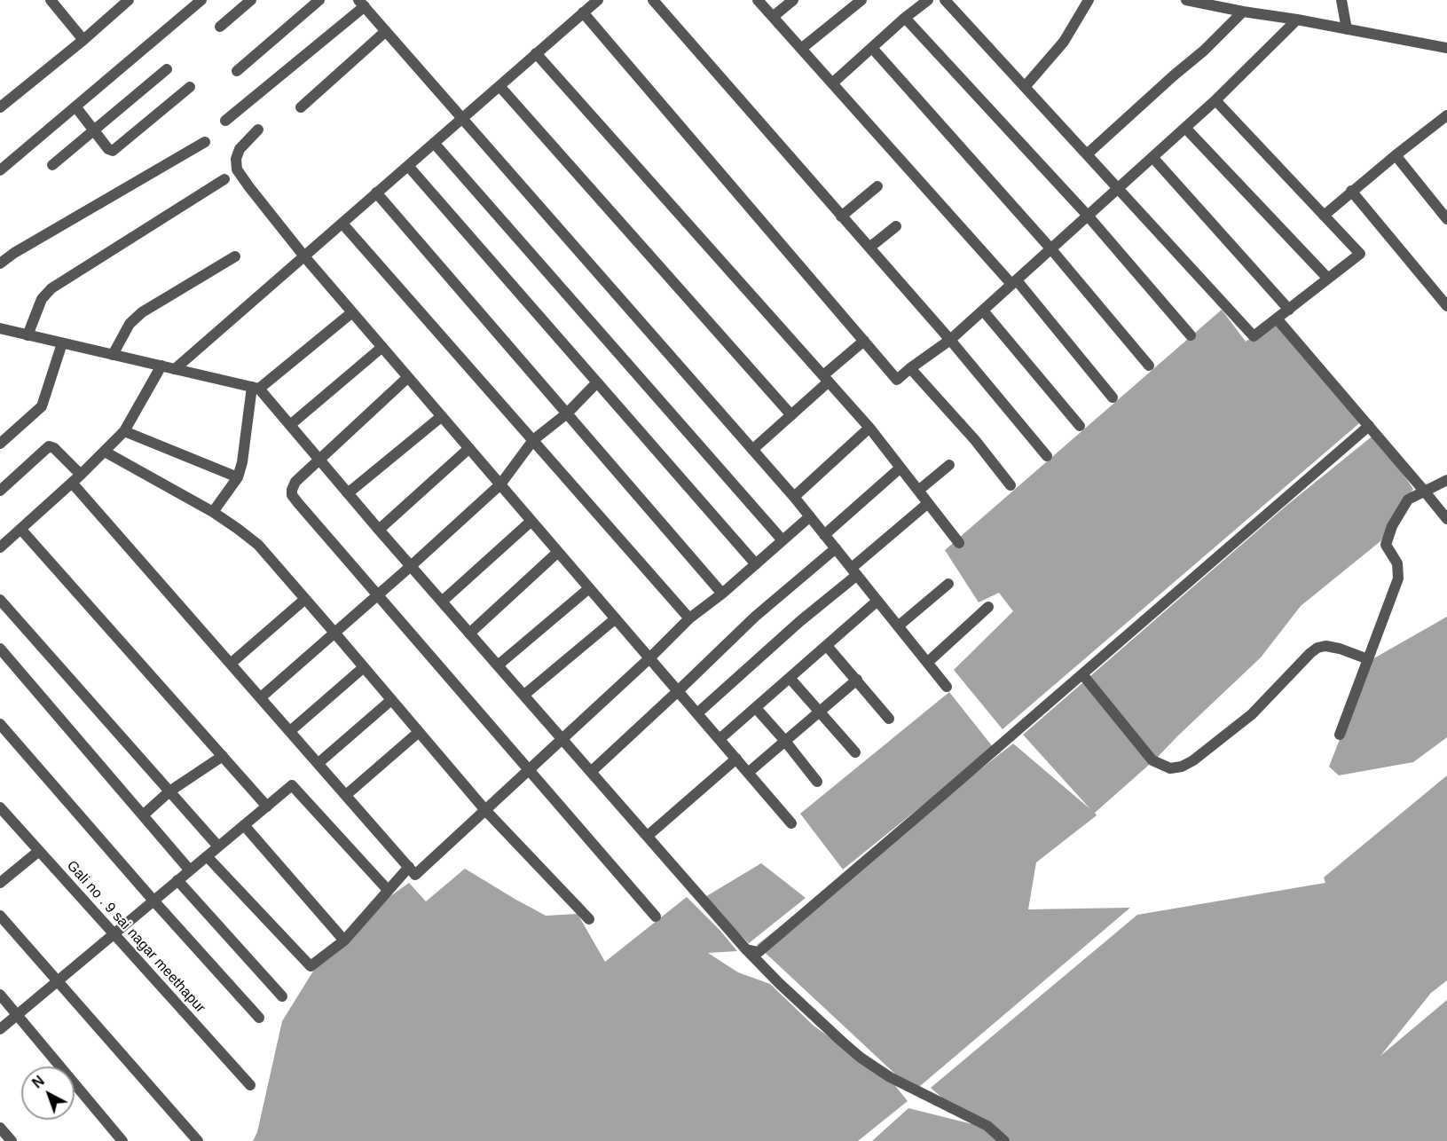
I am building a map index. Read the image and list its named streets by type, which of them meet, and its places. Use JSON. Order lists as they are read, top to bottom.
{
  "streets": {
    "street": ["Gali no . 9 sai nagar meethapur"]
  },
  "north": "top left"
}
